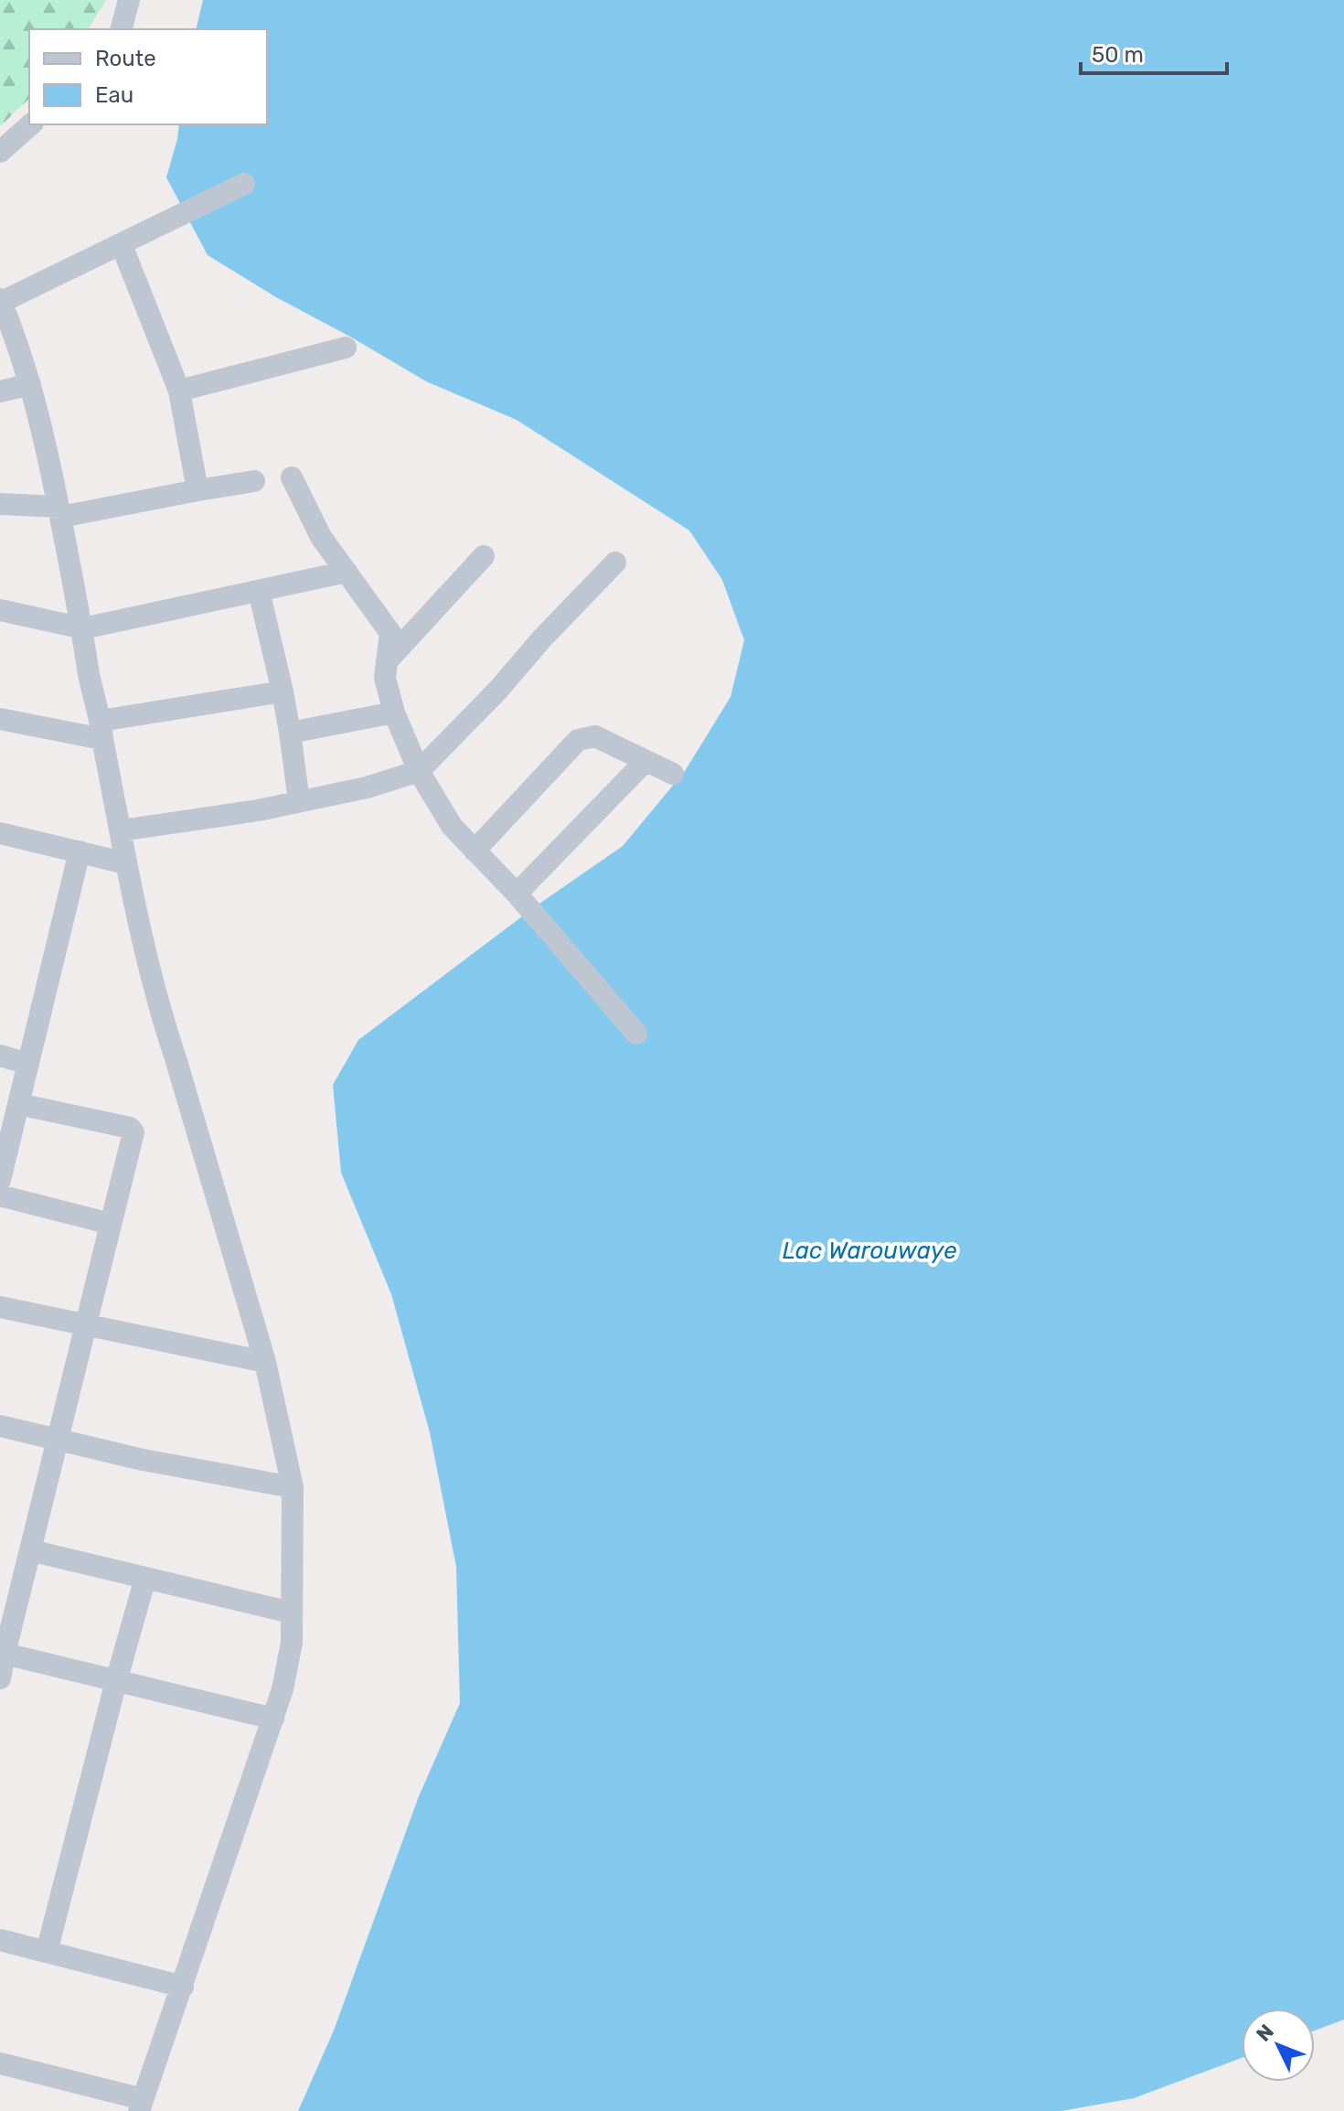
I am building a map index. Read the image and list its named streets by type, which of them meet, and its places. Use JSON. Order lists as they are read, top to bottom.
{
  "water": ["Lac Warouwaye"],
  "legend": ["Route", "Eau"],
  "scale_bar": "50 m",
  "north": "top left"
}
